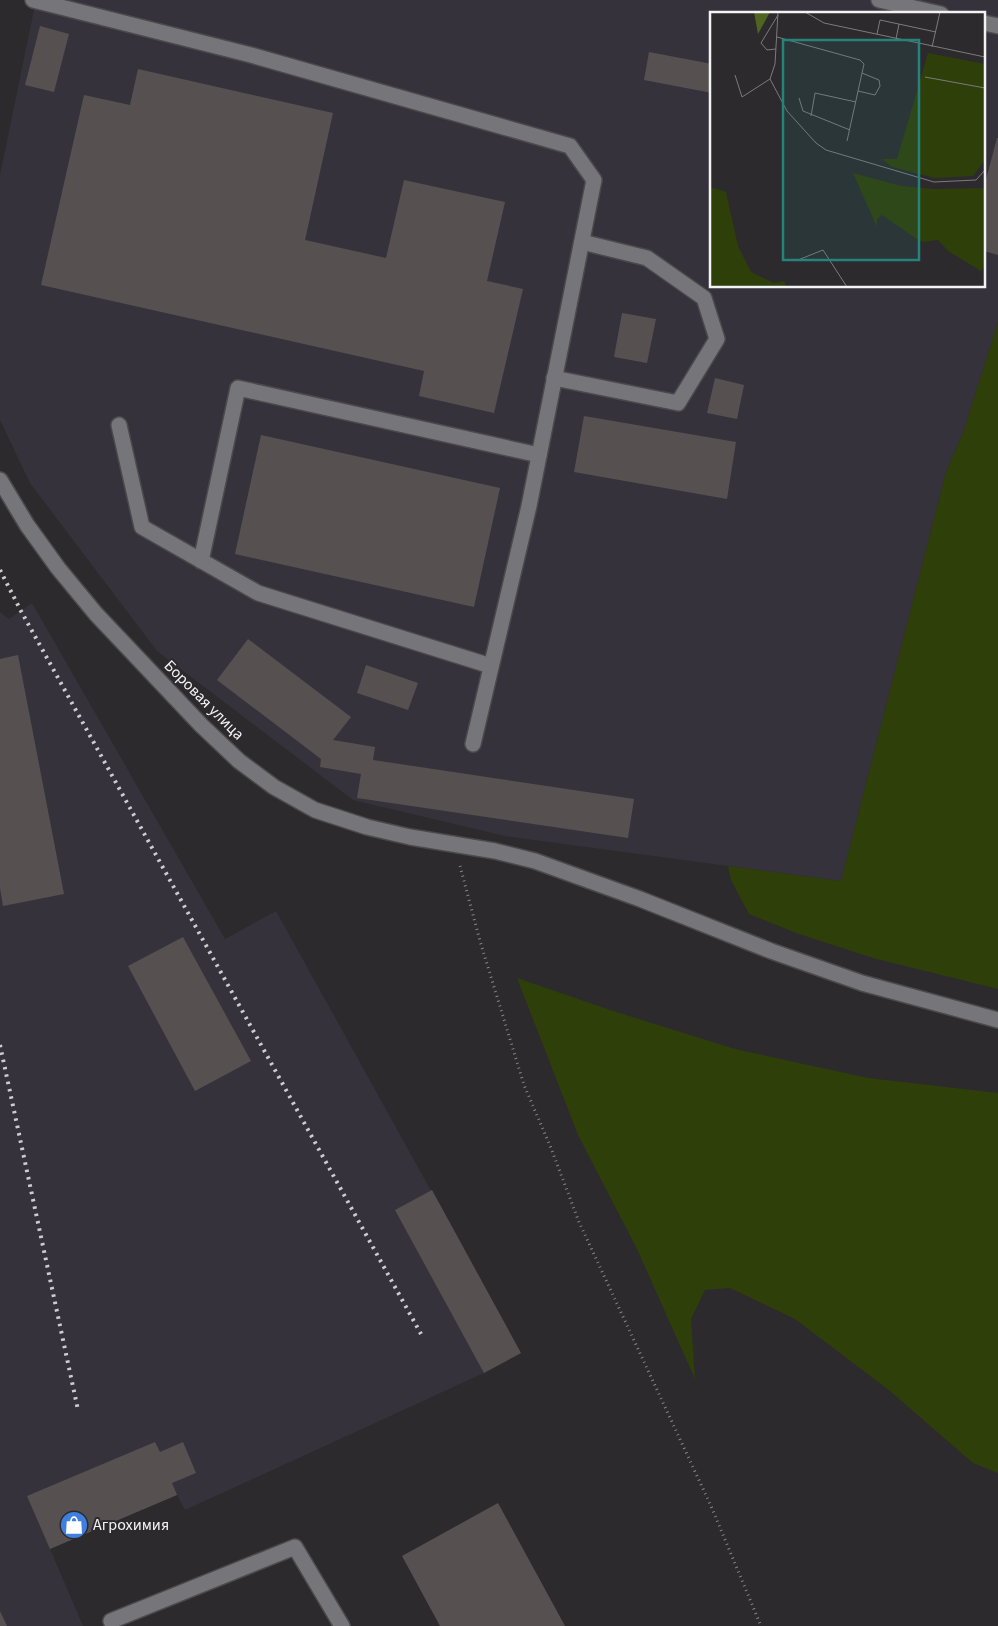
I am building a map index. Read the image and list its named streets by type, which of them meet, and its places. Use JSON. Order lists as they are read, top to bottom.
{
  "streets": {
    "street": ["Боровая улица"]
  },
  "places": {
    "shop": ["Агрохимия"]
  }
}
